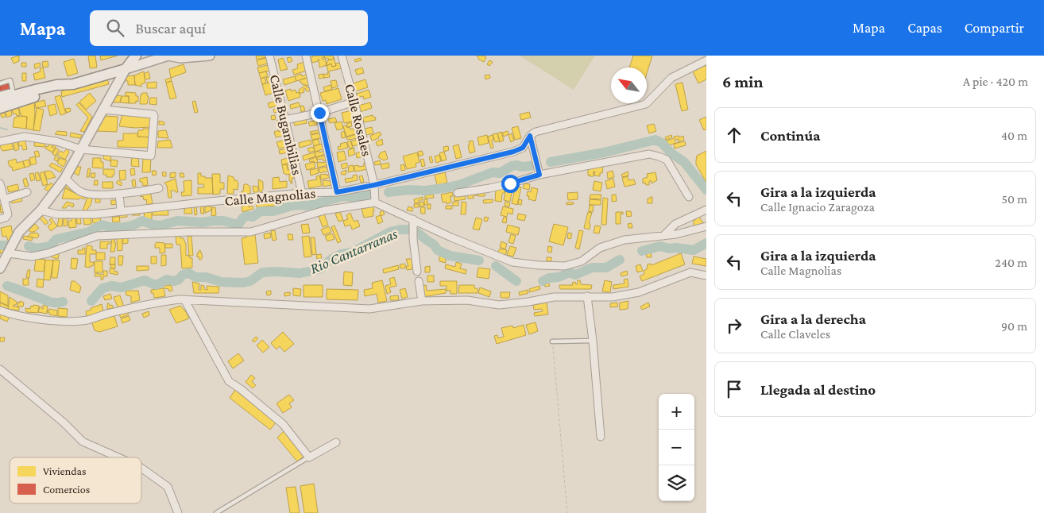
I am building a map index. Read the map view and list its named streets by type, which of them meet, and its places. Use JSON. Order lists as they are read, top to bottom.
{
  "streets": {
    "street": ["Calle Rosales", "Calle Bugambilias", "Calle Magnolias"]
  },
  "crossings": [
    ["Calle Rosales", "Calle Magnolias"],
    ["Calle Bugambilias", "Calle Magnolias"]
  ],
  "water": ["Rio Cantarranas"],
  "legend": ["Viviendas", "Comercios"],
  "north": "top left",
  "page": {
    "header": "Mapa",
    "search": "Buscar aquí",
    "nav": ["Mapa", "Capas", "Compartir"],
    "heading": ["6 min", "A pie · 420 m"],
    "list": [
      ["Continúa", "40 m"],
      ["Gira a la izquierda", "Calle Ignacio Zaragoza", "50 m"],
      ["Gira a la izquierda", "Calle Magnolias", "240 m"],
      ["Gira a la derecha", "Calle Claveles", "90 m"],
      "Llegada al destino"
    ],
    "map_buttons": ["+", "−"]
  }
}
